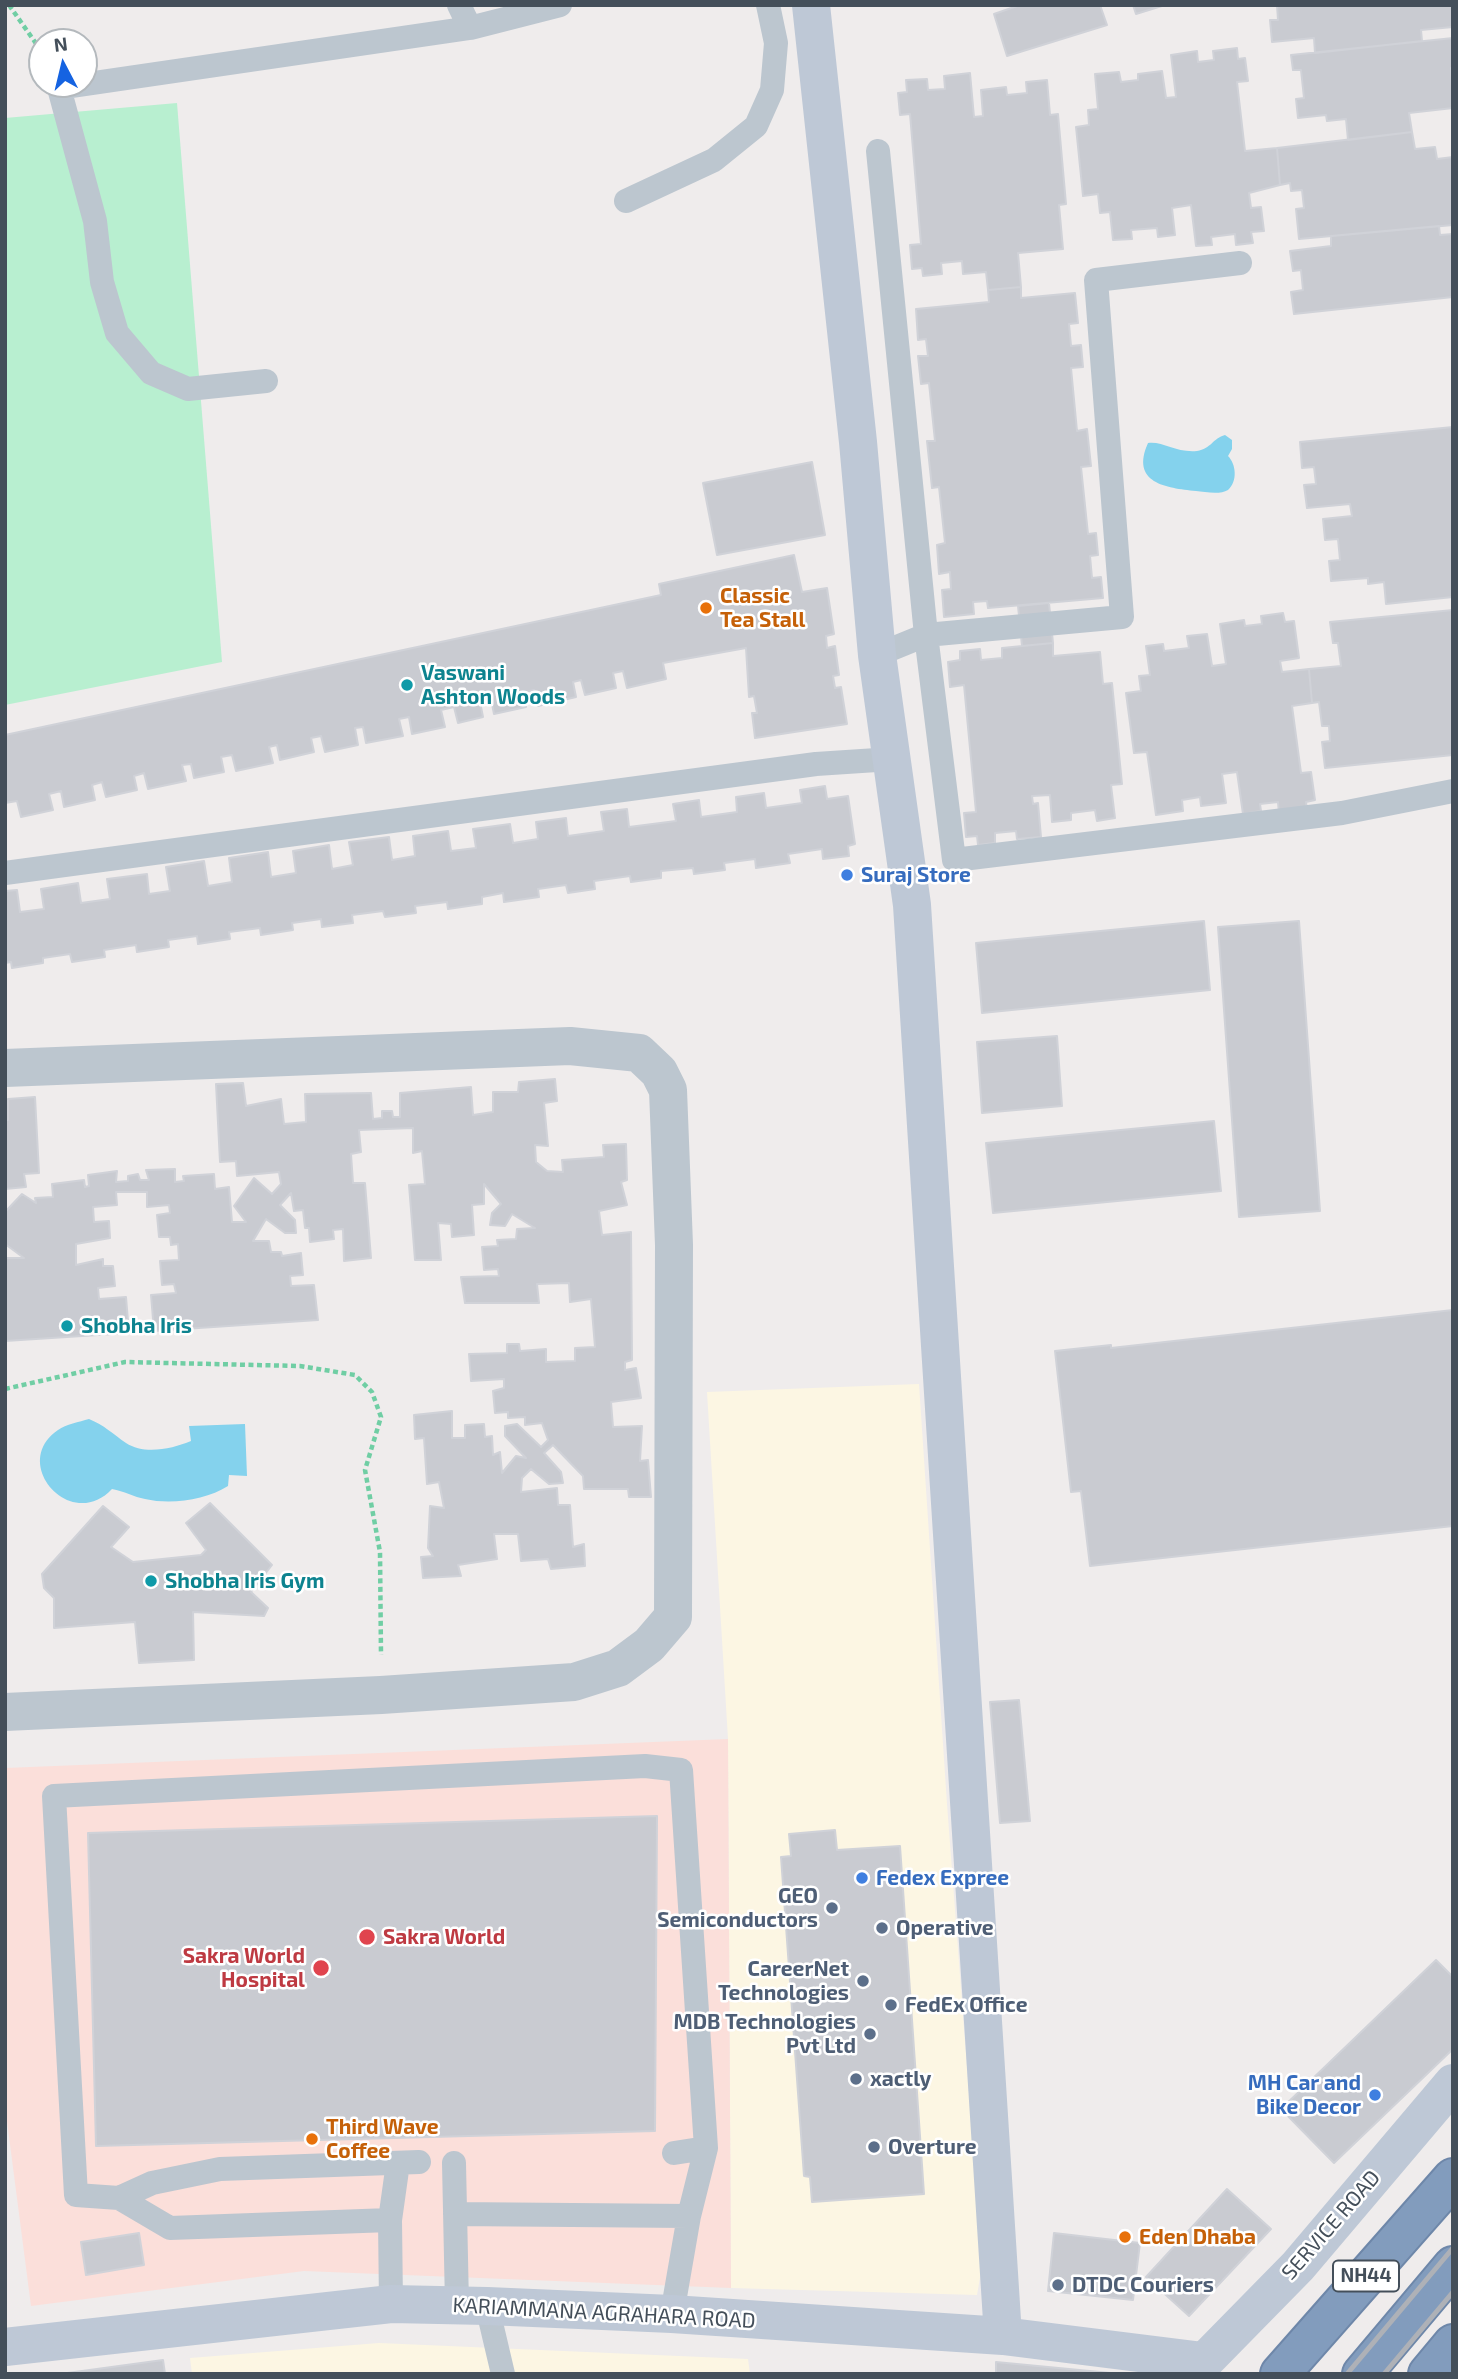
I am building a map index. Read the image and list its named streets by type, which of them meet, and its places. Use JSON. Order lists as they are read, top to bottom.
{
  "streets": {
    "highway": ["NH44"],
    "street": ["SERVICE ROAD", "KARIAMMANA AGRAHARA ROAD"]
  },
  "crossings": [
    ["SERVICE ROAD", "KARIAMMANA AGRAHARA ROAD"]
  ],
  "places": [
    "Classic Tea Stall",
    "Vaswani Ashton Woods",
    "Suraj Store",
    "Shobha Iris",
    "Shobha Iris Gym",
    "Fedex Expree",
    "GEO Semiconductors",
    "Operative",
    "Sakra World",
    "Sakra World Hospital",
    "CareerNet Technologies",
    "FedEx Office",
    "MDB Technologies Pvt Ltd",
    "xactly",
    "MH Car and Bike Decor",
    "Third Wave Coffee",
    "Overture",
    "Eden Dhaba",
    "DTDC Couriers"
  ],
  "north": "top"
}
